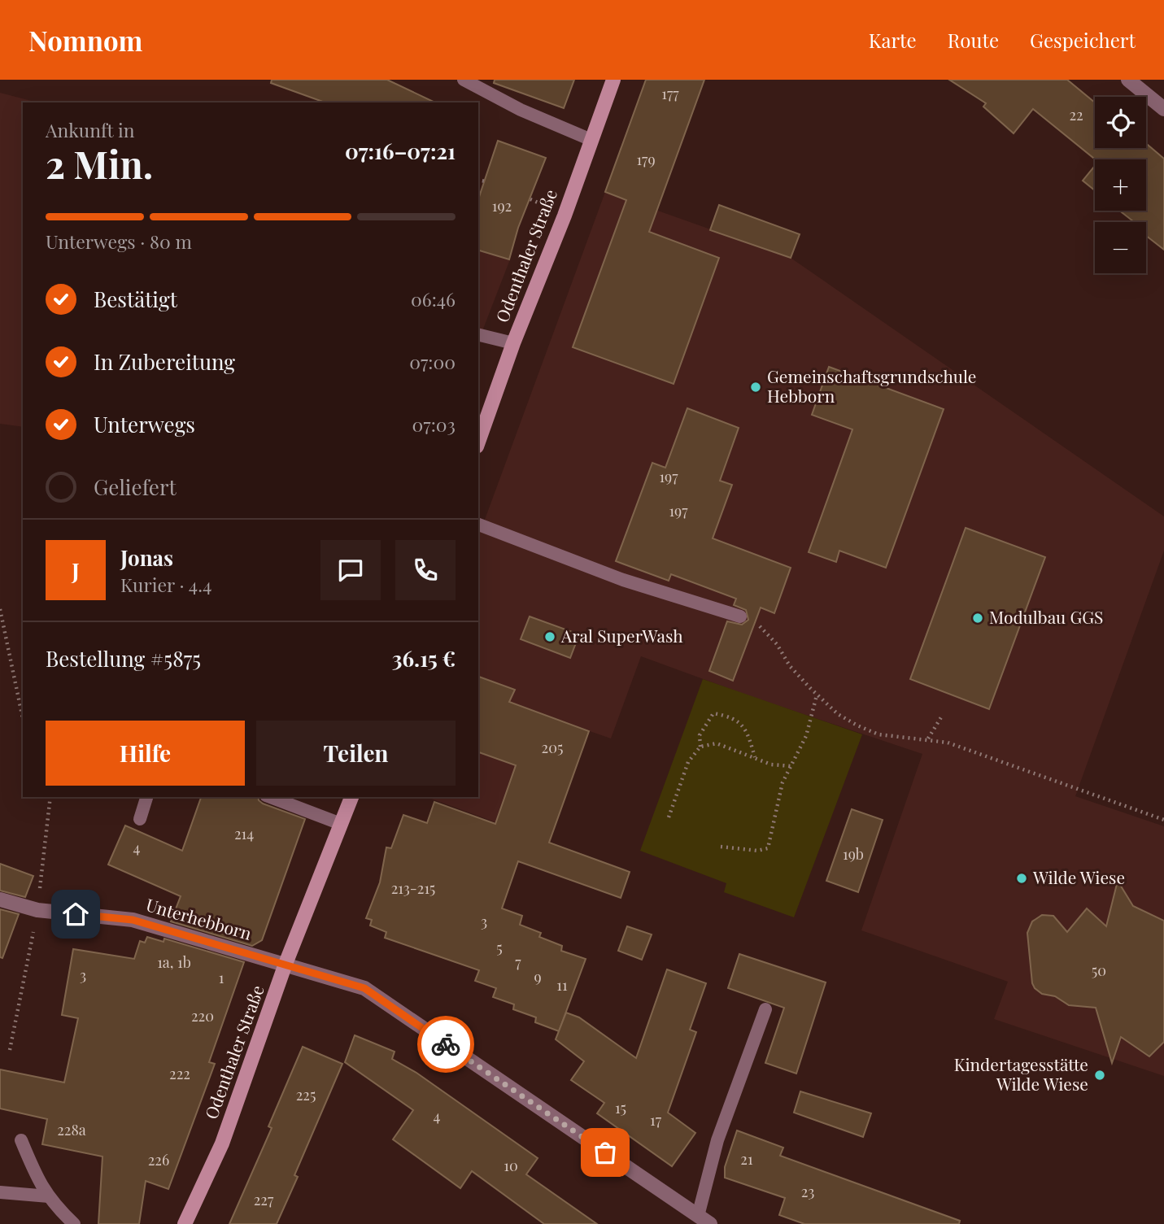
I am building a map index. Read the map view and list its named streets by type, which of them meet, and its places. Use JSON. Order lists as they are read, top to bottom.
{
  "streets": {
    "main road": ["Odenthaler Straße"],
    "street": ["Unterhebborn"]
  },
  "crossings": [
    ["Odenthaler Straße", "Unterhebborn"]
  ],
  "places": [
    "Gemeinschaftsgrundschule Hebborn",
    "Modulbau GGS",
    "Aral SuperWash",
    "Wilde Wiese",
    "Kindertagesstätte Wilde Wiese"
  ],
  "house_numbers": [
    "177",
    "22",
    "179",
    "192",
    "197",
    "197",
    "205",
    "214",
    "4",
    "19b",
    "213-215",
    "3",
    "5",
    "1a, 1b",
    "7",
    "50",
    "3",
    "9",
    "1",
    "11",
    "220",
    "222",
    "225",
    "15",
    "4",
    "17",
    "228a",
    "21",
    "226",
    "10",
    "23",
    "227"
  ],
  "page": {
    "header": "Nomnom",
    "nav": ["Karte", "Route", "Gespeichert"],
    "map_buttons": ["+", "−"],
    "heading": ["2 Min.", "Ankunft in", "07:16–07:21"],
    "panel": [
      "Jonas",
      "Kurier · 4.4",
      "Bestellung #5875",
      "36.15 €"
    ],
    "bar": "Unterwegs · 80 m",
    "list": [
      ["Bestätigt", "06:46"],
      ["In Zubereitung", "07:00"],
      ["Unterwegs", "07:03"],
      "Geliefert"
    ],
    "round": "J",
    "buttons": ["Hilfe", "Teilen"]
  }
}
